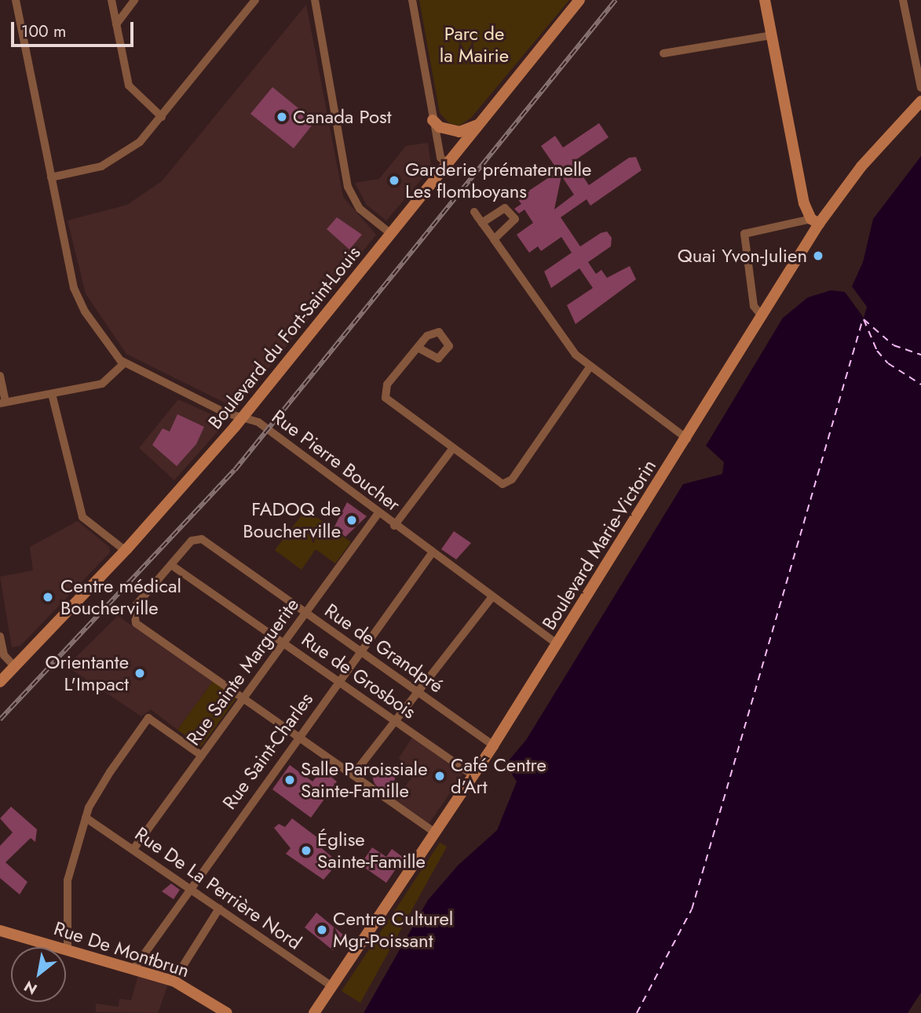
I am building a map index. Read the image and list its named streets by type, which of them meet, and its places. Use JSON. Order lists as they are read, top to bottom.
{
  "streets": {
    "street": [
      "Boulevard du Fort-Saint-Louis",
      "Rue Pierre Boucher",
      "Boulevard Marie-Victorin",
      "Rue de Grandpré",
      "Rue Sainte Marguerite",
      "Rue de Grosbois",
      "Rue Saint-Charles",
      "Rue De La Perrière Nord",
      "Rue De Montbrun"
    ]
  },
  "crossings": [
    ["Boulevard du Fort-Saint-Louis", "Rue Pierre Boucher"],
    ["Rue Pierre Boucher", "Boulevard Marie-Victorin"],
    ["Rue Pierre Boucher", "Rue Sainte Marguerite"],
    ["Rue Pierre Boucher", "Rue Saint-Charles"],
    ["Boulevard Marie-Victorin", "Rue de Grandpré"],
    ["Boulevard Marie-Victorin", "Rue de Grosbois"],
    ["Boulevard Marie-Victorin", "Rue De La Perrière Nord"],
    ["Rue de Grandpré", "Rue Sainte Marguerite"],
    ["Rue de Grandpré", "Rue de Grosbois"],
    ["Rue de Grandpré", "Rue Saint-Charles"],
    ["Rue Sainte Marguerite", "Rue de Grosbois"],
    ["Rue Sainte Marguerite", "Rue De La Perrière Nord"],
    ["Rue de Grosbois", "Rue Saint-Charles"],
    ["Rue Saint-Charles", "Rue De La Perrière Nord"],
    ["Rue Saint-Charles", "Rue De Montbrun"]
  ],
  "parks": ["Parc de la Mairie"],
  "places": [
    "Canada Post",
    "Garderie prématernelle Les flomboyans",
    "Quai Yvon-Julien",
    "FADOQ de Boucherville",
    "Centre médical Boucherville",
    "Orientante L'Impact",
    "Café Centre d’Art",
    "Salle Paroissiale Sainte-Famille",
    "Église Sainte-Famille",
    "Centre Culturel Mgr-Poissant"
  ],
  "scale_bar": "100 m",
  "north": "bottom left"
}
